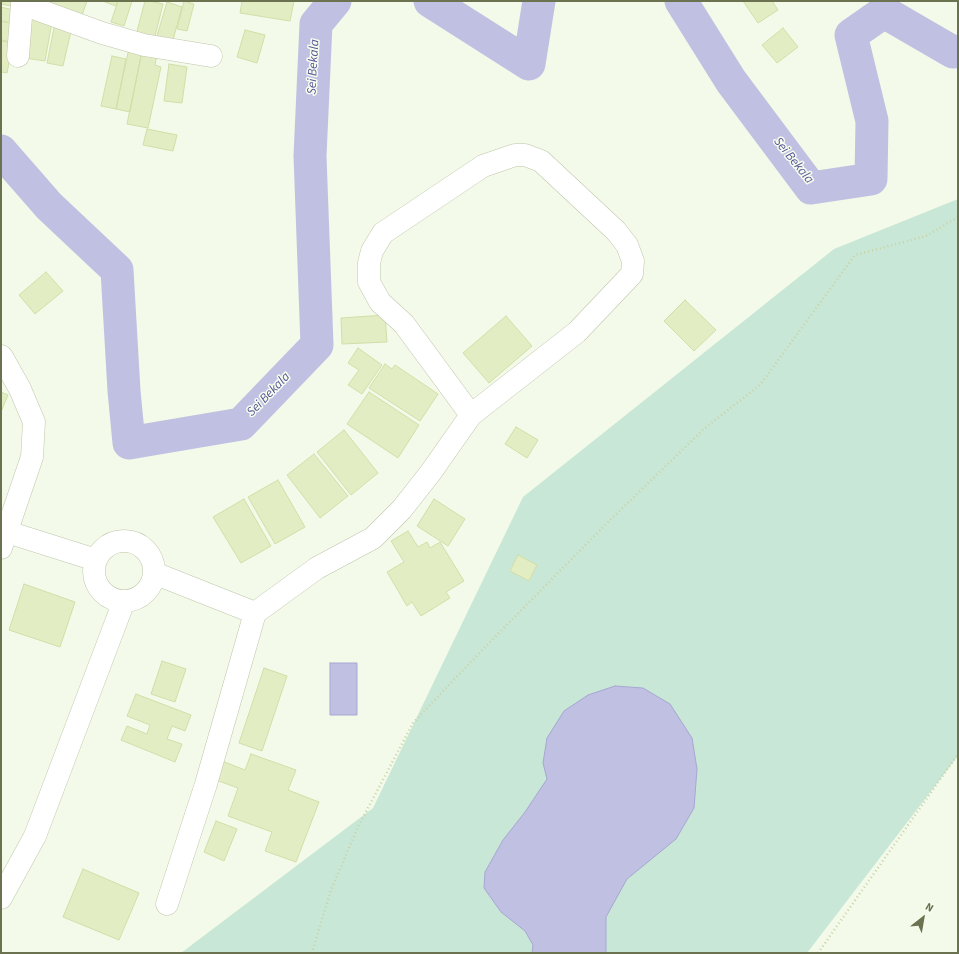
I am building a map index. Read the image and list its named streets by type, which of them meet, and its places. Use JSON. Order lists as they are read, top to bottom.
{
  "water": ["Sei Bekala"],
  "north": "top right"
}
